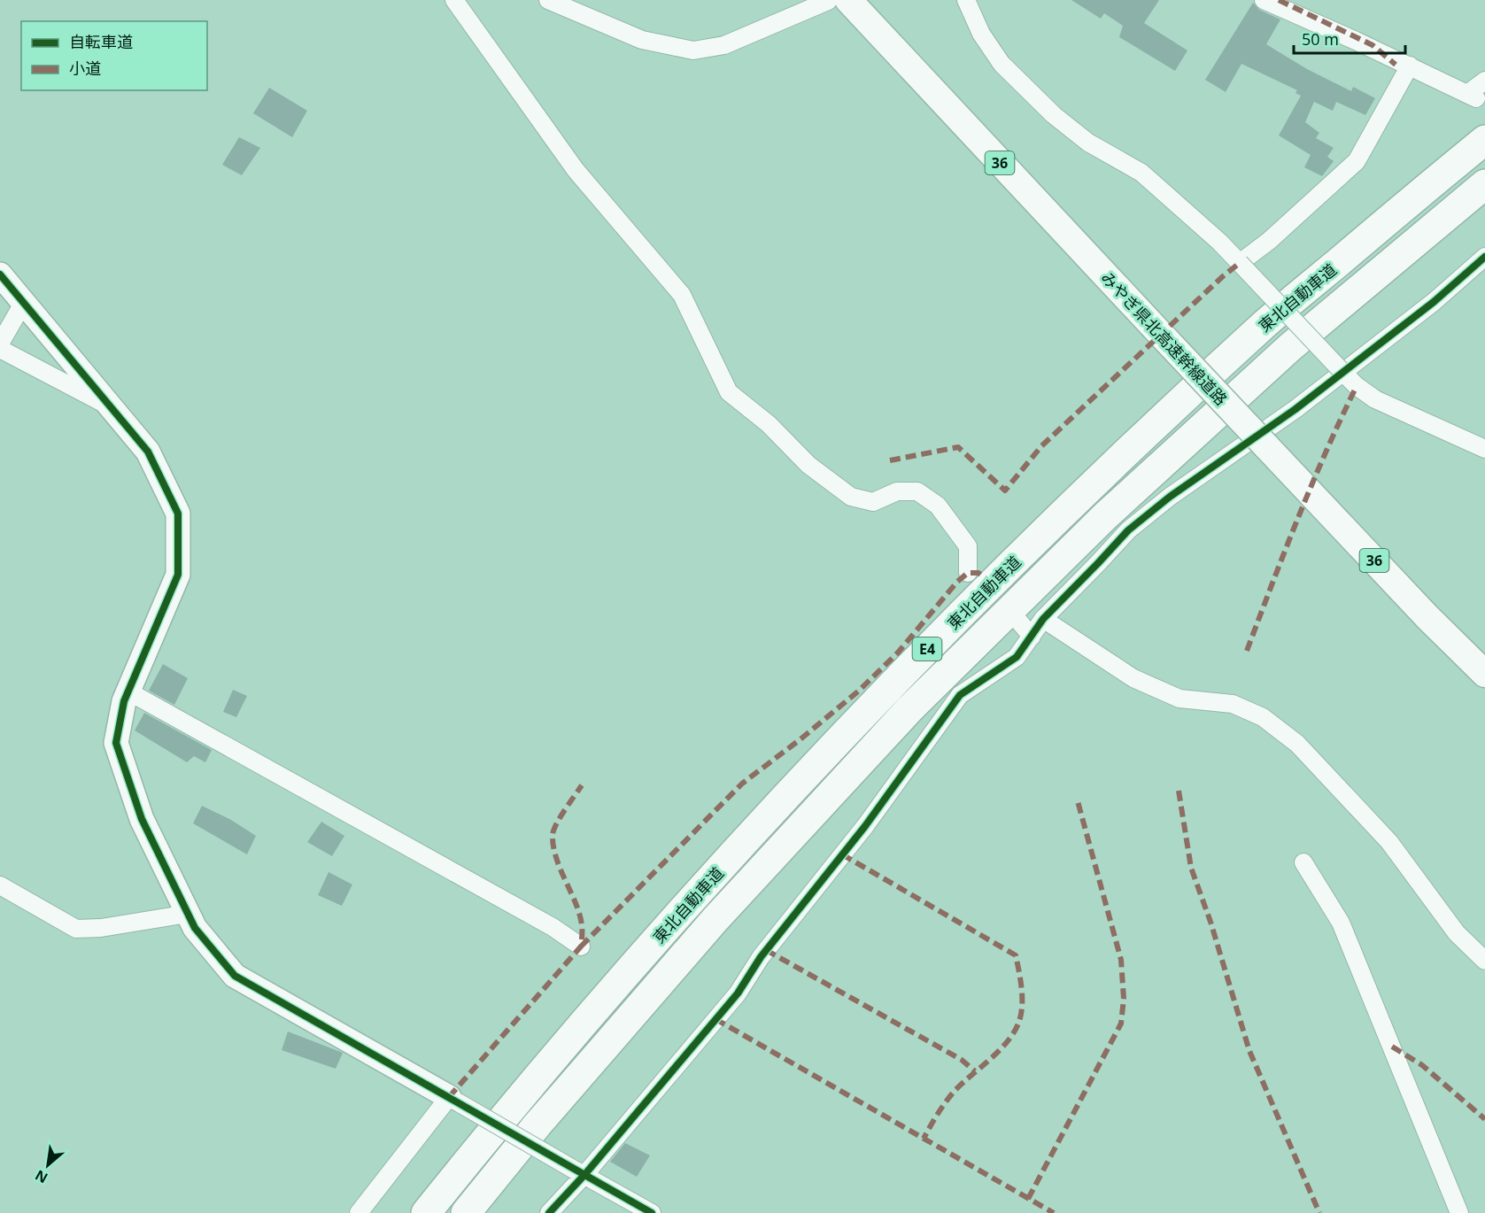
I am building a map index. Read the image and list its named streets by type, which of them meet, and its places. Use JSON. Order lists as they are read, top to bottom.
{
  "streets": {
    "highway": ["東北自動車道", "E4"],
    "main road": ["36", "みやぎ県北高速幹線道路"]
  },
  "legend": ["自転車道", "小道"],
  "scale_bar": "50 m",
  "north": "bottom left"
}
